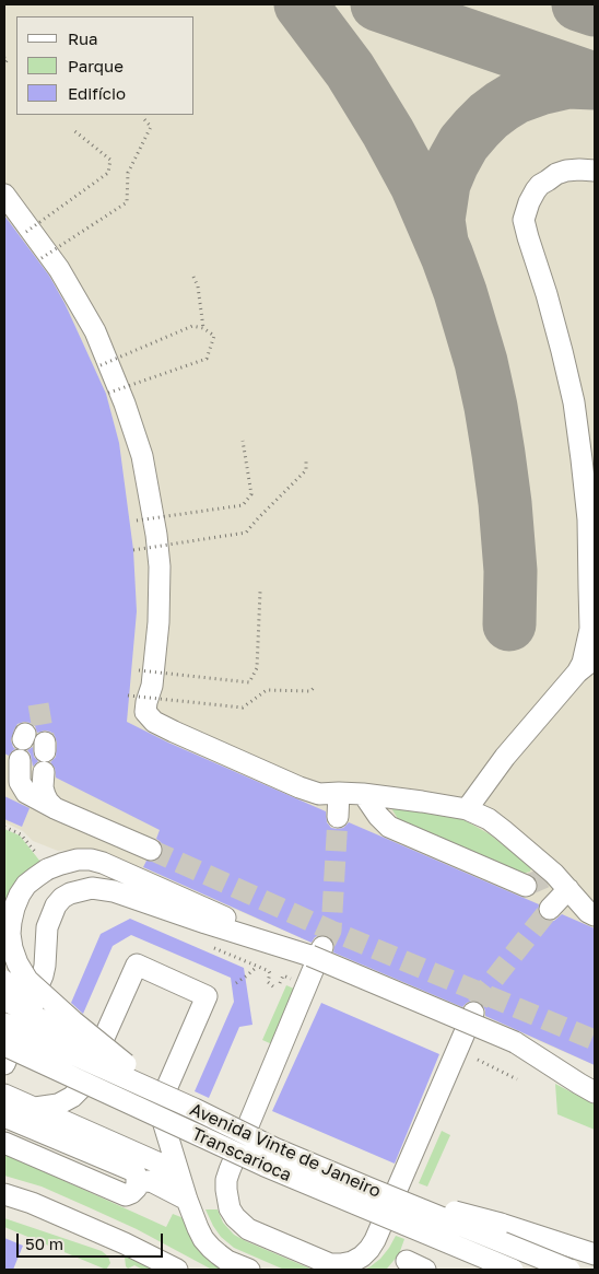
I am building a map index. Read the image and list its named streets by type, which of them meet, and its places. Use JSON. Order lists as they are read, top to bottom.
{
  "streets": {
    "street": ["Avenida Vinte de Janeiro", "Transcarioca"]
  },
  "legend": ["Rua", "Parque", "Edifício"],
  "scale_bar": "50 m"
}
